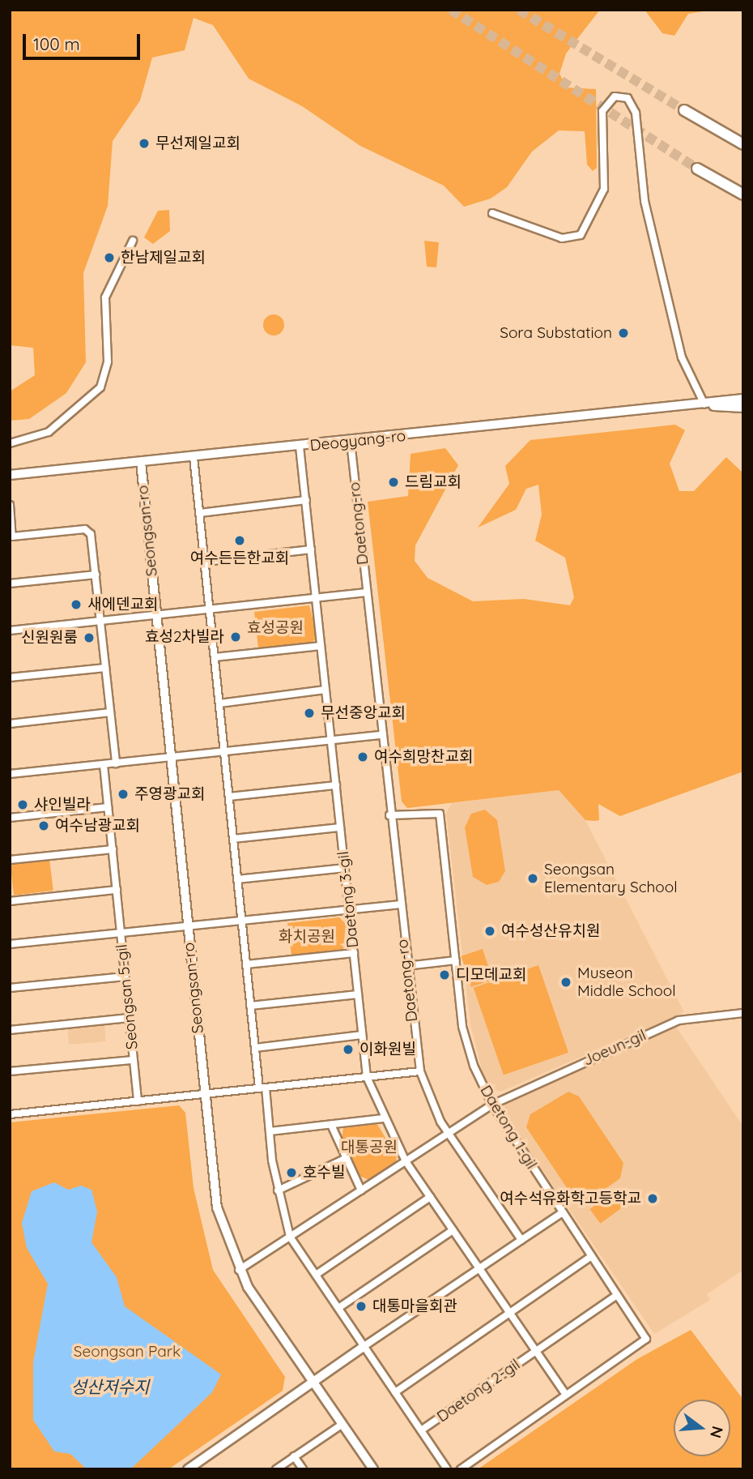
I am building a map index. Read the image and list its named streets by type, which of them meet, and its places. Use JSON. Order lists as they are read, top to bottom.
{
  "streets": {
    "street": [
      "Deogyang-ro",
      "Daetong-ro",
      "Seongsan-ro",
      "Daetong 3-gil",
      "Seongsan 5-gil",
      "Joeun-gil",
      "Daetong 1-gil",
      "Daetong 2-gil"
    ]
  },
  "crossings": [
    ["Deogyang-ro", "Daetong-ro"],
    ["Deogyang-ro", "Seongsan-ro"],
    ["Deogyang-ro", "Daetong 3-gil"],
    ["Deogyang-ro", "Daetong 2-gil"],
    ["Daetong-ro", "Joeun-gil"],
    ["Daetong-ro", "Daetong 1-gil"],
    ["Daetong 3-gil", "Joeun-gil"],
    ["Daetong 3-gil", "Daetong 1-gil"],
    ["Daetong 3-gil", "Daetong 2-gil"],
    ["Joeun-gil", "Daetong 1-gil"]
  ],
  "water": ["성산저수지"],
  "parks": [
    "효성공원",
    "화치공원",
    "대통공원",
    "Seongsan Park"
  ],
  "places": [
    "무선제일교회",
    "한남제일교회",
    "Sora Substation",
    "드림교회",
    "여수든든한교회",
    "새에덴교회",
    "효성2차빌라",
    "신원원룸",
    "무선중앙교회",
    "여수희망찬교회",
    "주영광교회",
    "샤인빌라",
    "여수남광교회",
    "Seongsan Elementary School",
    "여수성산유치원",
    "디모데교회",
    "Museon Middle School",
    "이화원빌",
    "호수빌",
    "여수석유화학고등학교",
    "대통마을회관"
  ],
  "scale_bar": "100 m",
  "north": "right"
}
